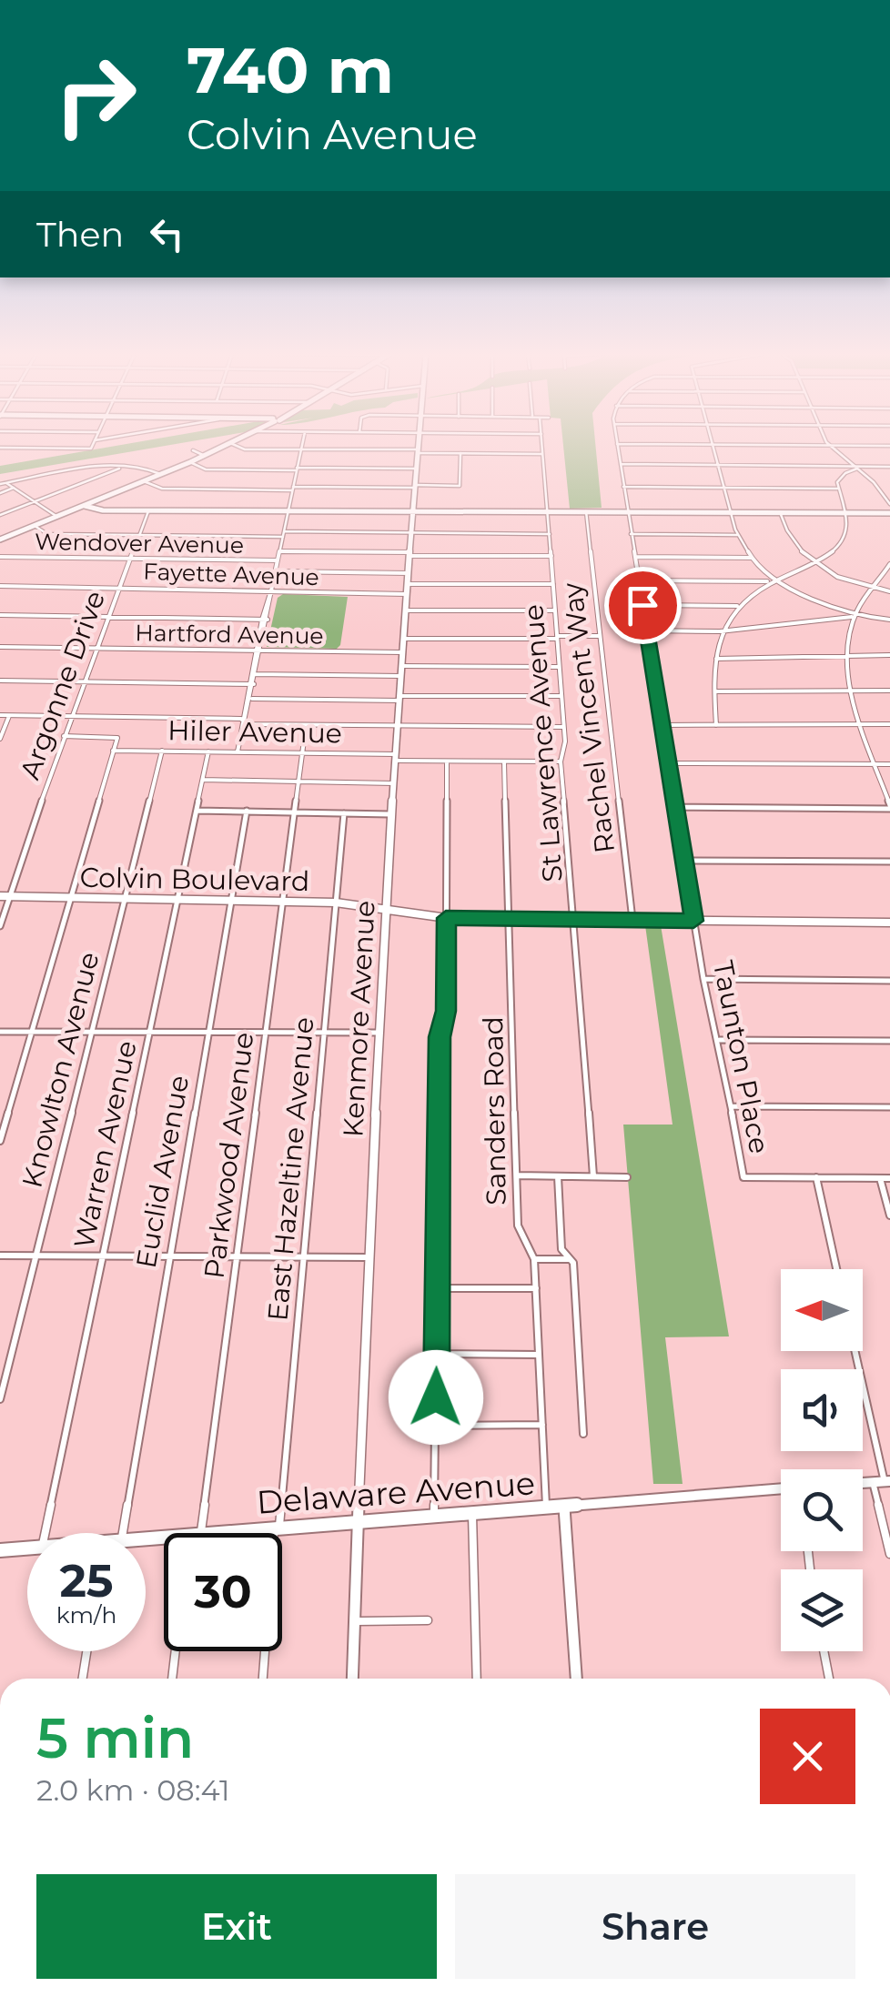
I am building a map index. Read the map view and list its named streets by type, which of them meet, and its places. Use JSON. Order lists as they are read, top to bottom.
{
  "streets": {
    "main road": ["Delaware Avenue"],
    "street": [
      "Wendover Avenue",
      "Fayette Avenue",
      "Hartford Avenue",
      "Argonne Drive",
      "Rachel Vincent Way",
      "Hiler Avenue",
      "St Lawrence Avenue",
      "Colvin Boulevard",
      "Kenmore Avenue",
      "Taunton Place",
      "Knowlton Avenue",
      "Sanders Road",
      "Warren Avenue",
      "Parkwood Avenue",
      "East Hazeltine Avenue",
      "Euclid Avenue"
    ]
  },
  "crossings": [
    ["Wendover Avenue", "Argonne Drive"],
    ["Fayette Avenue", "Argonne Drive"],
    ["Fayette Avenue", "Kenmore Avenue"],
    ["Hartford Avenue", "Argonne Drive"],
    ["Hartford Avenue", "Kenmore Avenue"],
    ["Argonne Drive", "Colvin Boulevard"],
    ["Rachel Vincent Way", "Colvin Boulevard"],
    ["Hiler Avenue", "St Lawrence Avenue"],
    ["Hiler Avenue", "Kenmore Avenue"],
    ["Hiler Avenue", "Knowlton Avenue"],
    ["Hiler Avenue", "Sanders Road"],
    ["Hiler Avenue", "Warren Avenue"],
    ["Hiler Avenue", "Parkwood Avenue"],
    ["St Lawrence Avenue", "Colvin Boulevard"],
    ["Colvin Boulevard", "Kenmore Avenue"],
    ["Colvin Boulevard", "Taunton Place"],
    ["Colvin Boulevard", "Knowlton Avenue"],
    ["Colvin Boulevard", "Sanders Road"],
    ["Colvin Boulevard", "Warren Avenue"],
    ["Colvin Boulevard", "Parkwood Avenue"],
    ["Colvin Boulevard", "East Hazeltine Avenue"],
    ["Colvin Boulevard", "Euclid Avenue"],
    ["Kenmore Avenue", "Delaware Avenue"],
    ["Sanders Road", "Delaware Avenue"],
    ["East Hazeltine Avenue", "Delaware Avenue"]
  ],
  "north": "left",
  "page": {
    "turn": ["740 m", "Colvin Avenue"],
    "then": "Then",
    "speed": "25 km/h",
    "limit": "30",
    "heading": ["5 min", "2.0 km · 08:41"],
    "buttons": ["Exit", "Share"]
  }
}
